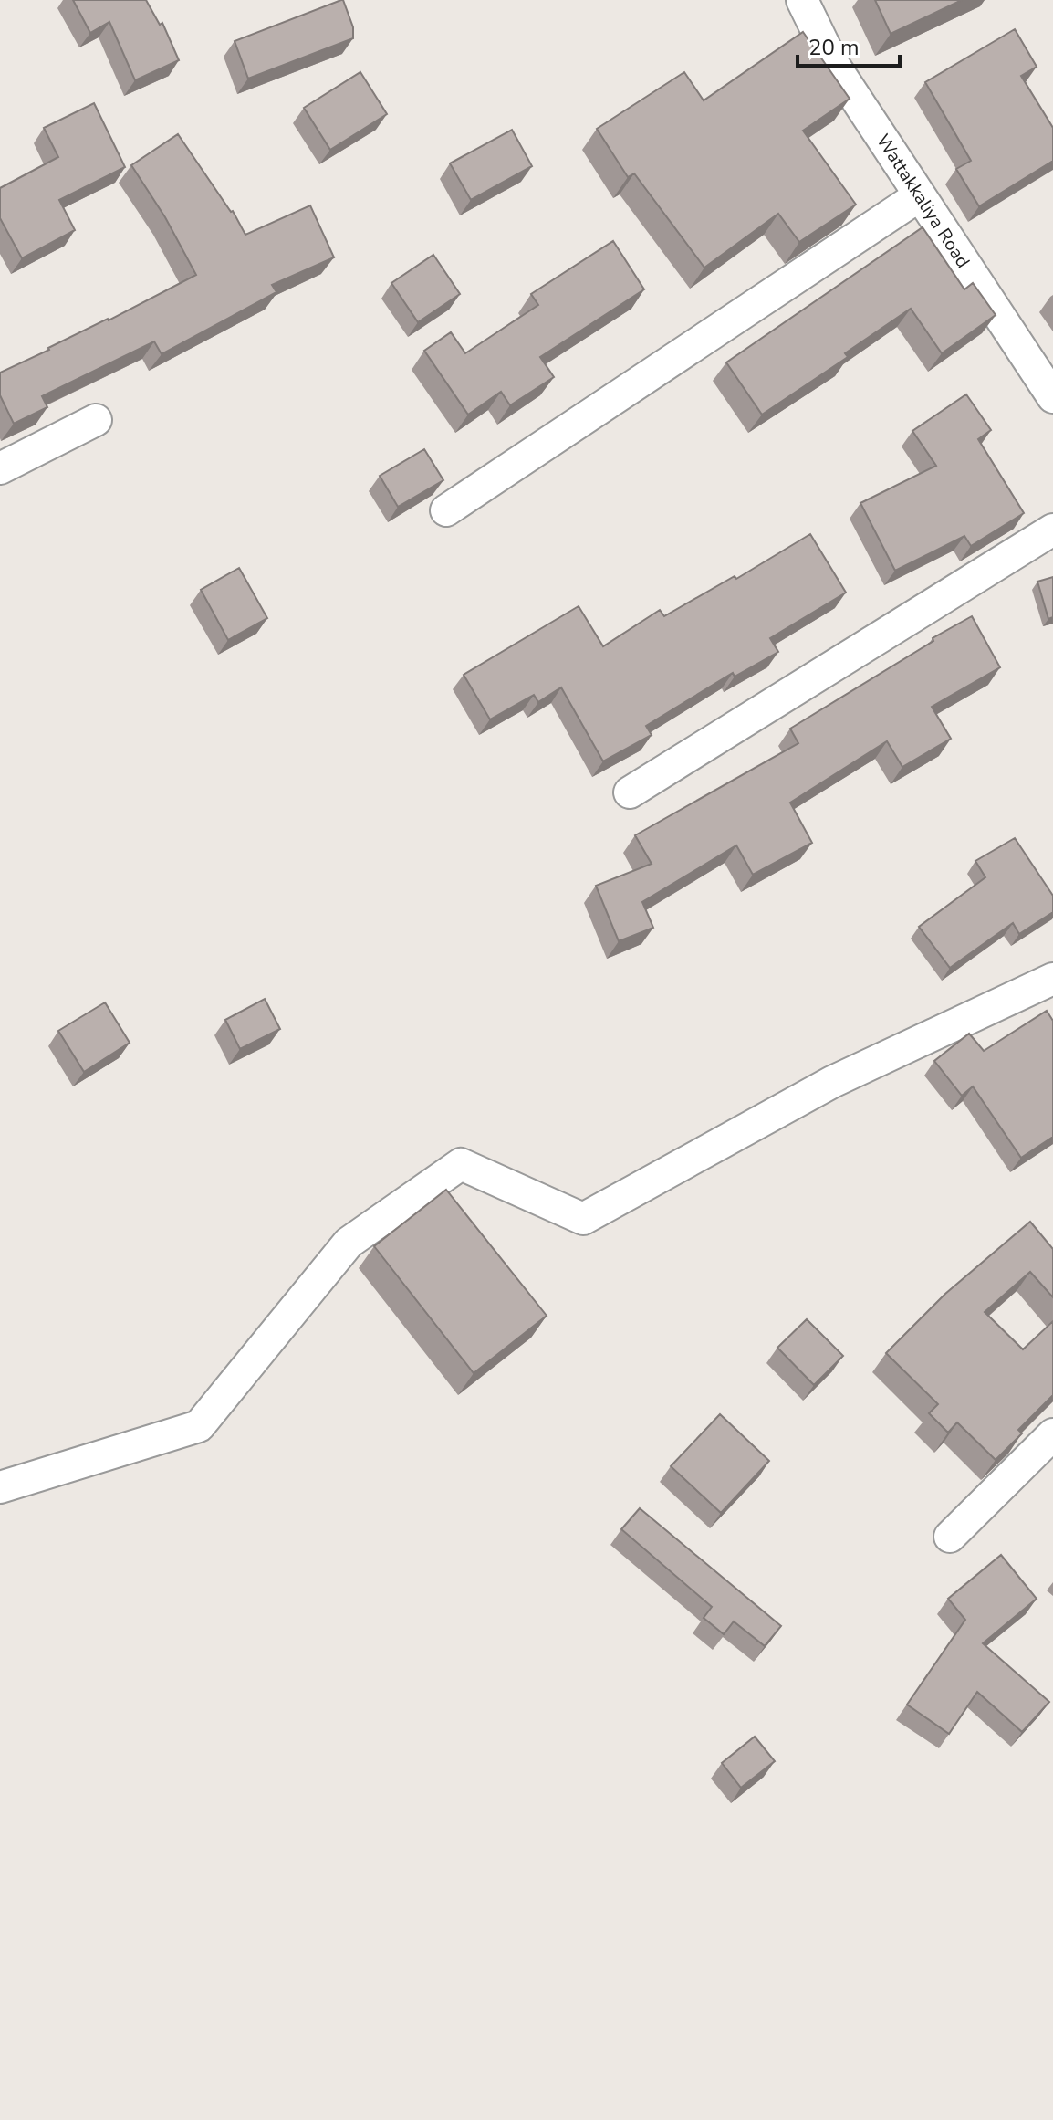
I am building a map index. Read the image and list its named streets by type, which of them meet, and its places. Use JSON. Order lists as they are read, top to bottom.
{
  "streets": {
    "street": ["Wattakkaliya Road"]
  },
  "scale_bar": "20 m"
}
